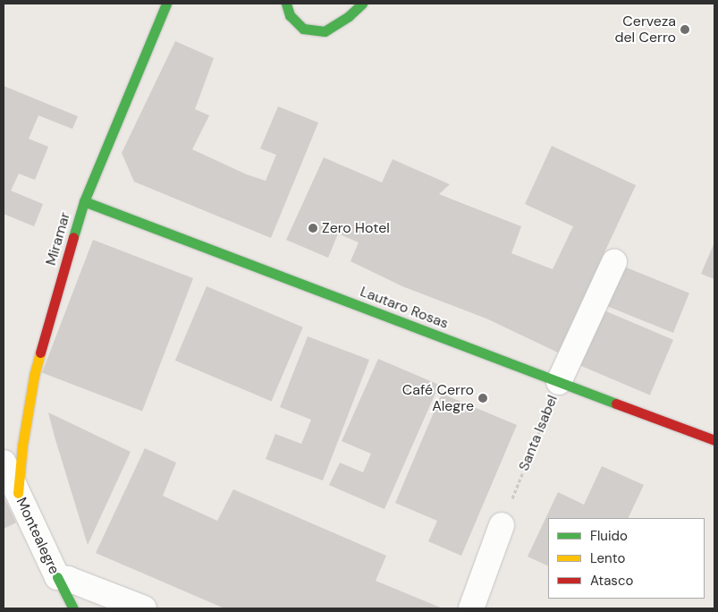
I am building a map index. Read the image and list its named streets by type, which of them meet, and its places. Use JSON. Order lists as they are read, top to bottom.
{
  "streets": {
    "street": [
      "Miramar",
      "Lautaro Rosas",
      "Santa Isabel",
      "Montealegre"
    ]
  },
  "crossings": [
    ["Miramar", "Lautaro Rosas"],
    ["Miramar", "Montealegre"],
    ["Lautaro Rosas", "Santa Isabel"]
  ],
  "places": ["Cerveza del Cerro", "Zero Hotel", "Café Cerro Alegre"],
  "legend": ["Fluido", "Lento", "Atasco"]
}
